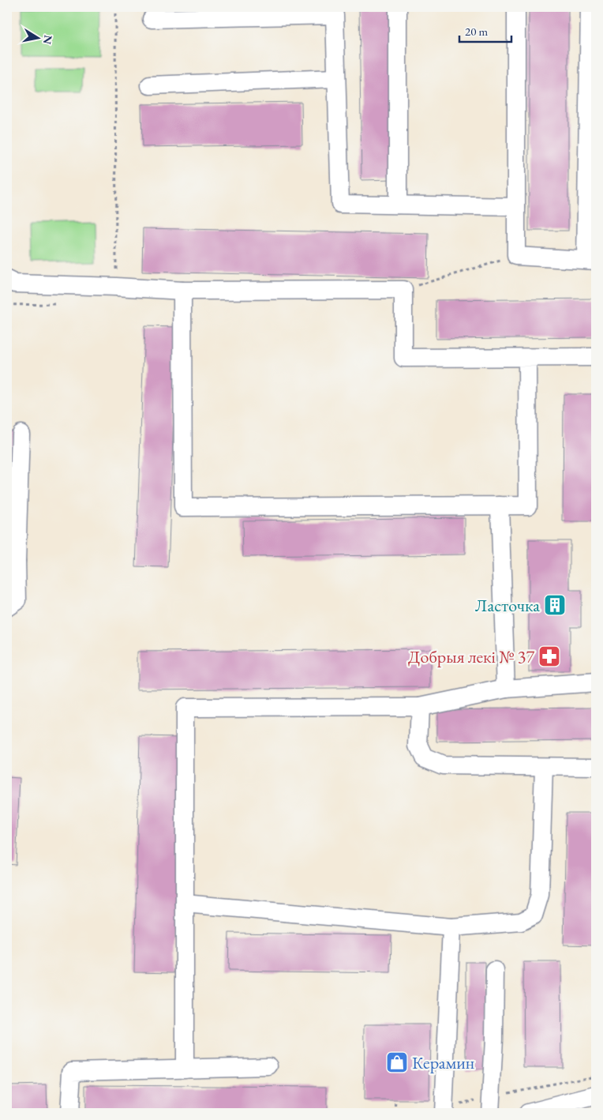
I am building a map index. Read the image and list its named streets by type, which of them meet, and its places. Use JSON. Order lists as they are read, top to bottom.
{
  "places": {
    "building": ["Ласточка"],
    "pharmacy": ["Добрыя лекі № 37"],
    "shop": ["Керамин"]
  },
  "scale_bar": "20 m",
  "north": "right"
}
